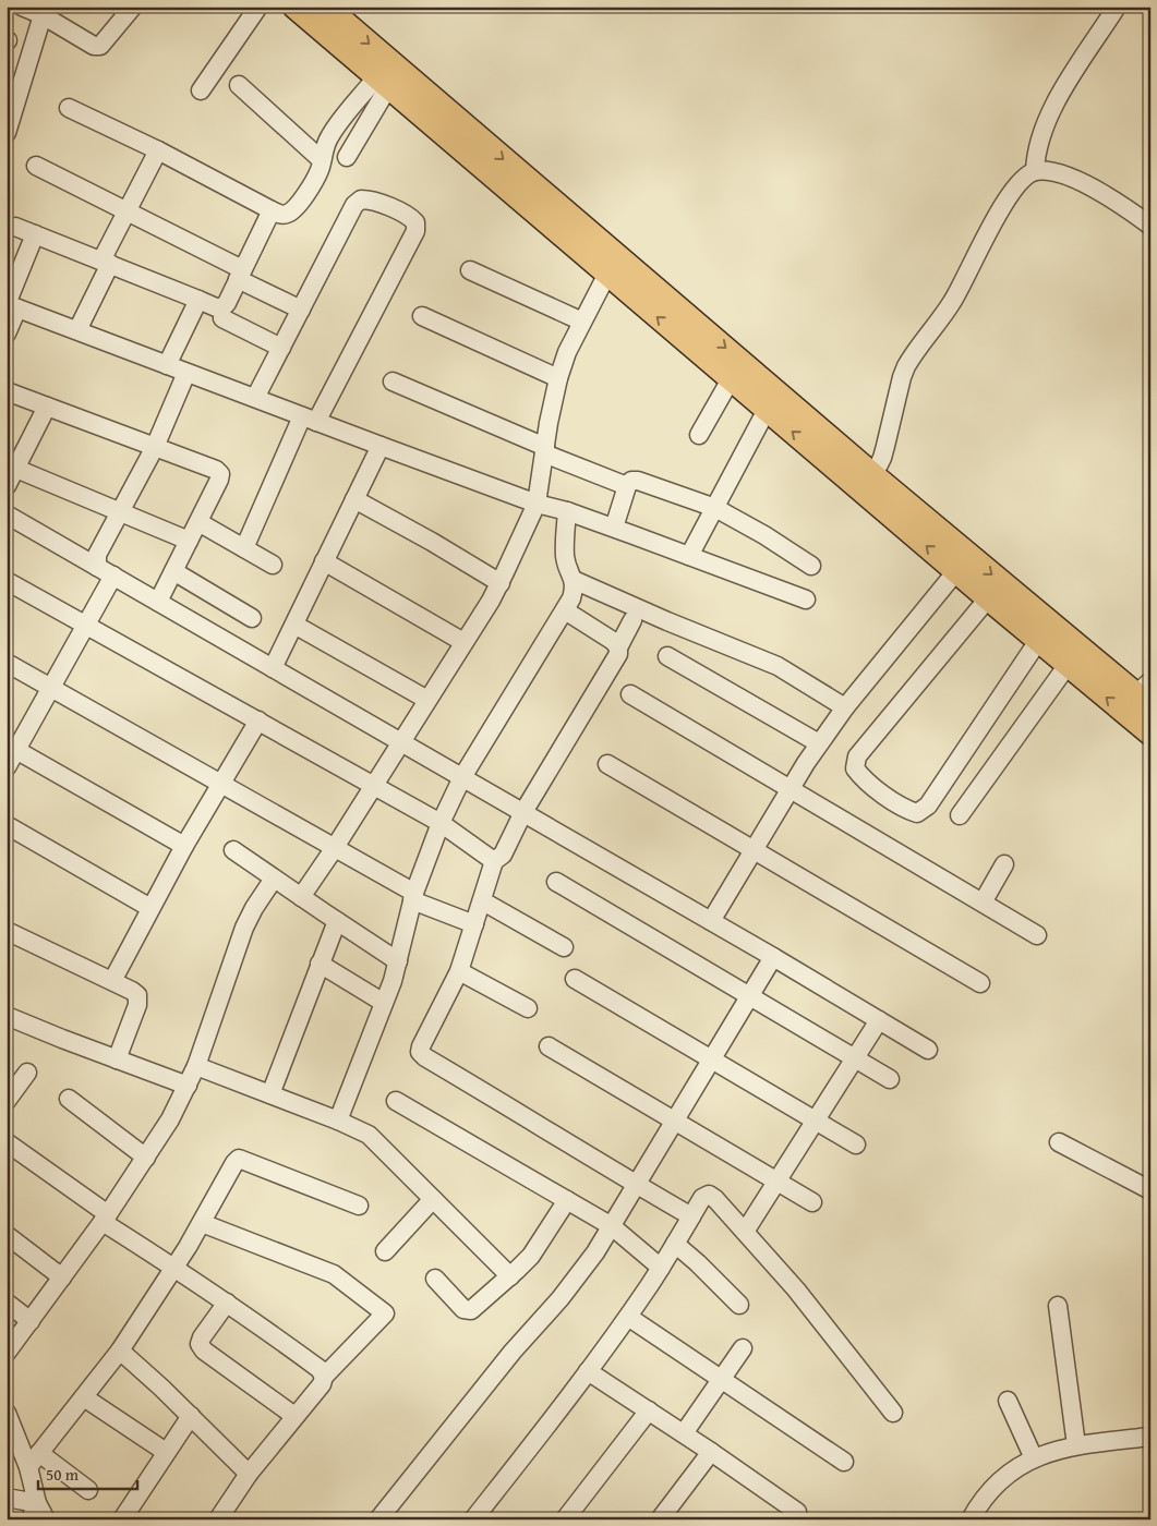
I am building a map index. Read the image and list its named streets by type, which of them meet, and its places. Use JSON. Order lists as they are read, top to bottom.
{
  "scale_bar": "50 m"
}
